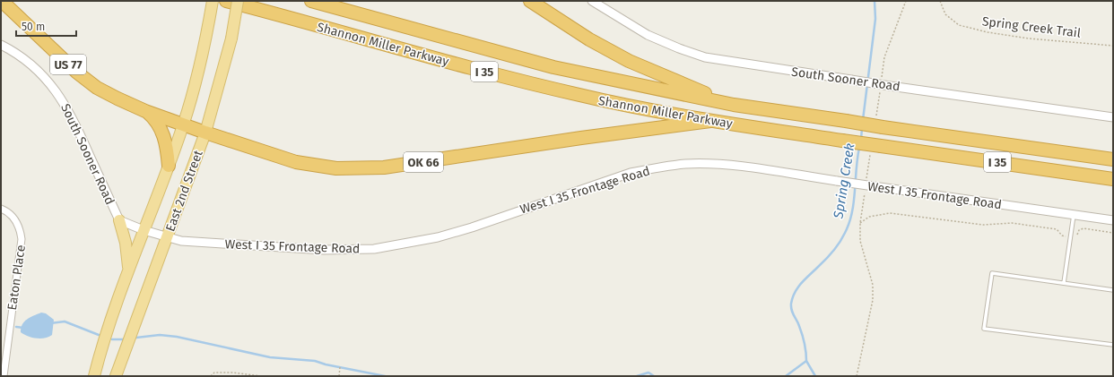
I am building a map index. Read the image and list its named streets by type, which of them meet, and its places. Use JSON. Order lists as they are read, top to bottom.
{
  "streets": {
    "highway": [
      "Shannon Miller Parkway",
      "US 77",
      "I 35",
      "OK 66"
    ],
    "main road": ["East 2nd Street"],
    "street": ["South Sooner Road", "West I 35 Frontage Road", "Eaton Place"],
    "path": ["Spring Creek Trail"]
  },
  "crossings": [
    ["Shannon Miller Parkway", "OK 66"],
    ["US 77", "East 2nd Street"],
    ["South Sooner Road", "West I 35 Frontage Road"],
    ["South Sooner Road", "East 2nd Street"],
    ["OK 66", "East 2nd Street"],
    ["West I 35 Frontage Road", "East 2nd Street"]
  ],
  "water": ["Spring Creek"],
  "scale_bar": "50 m"
}
